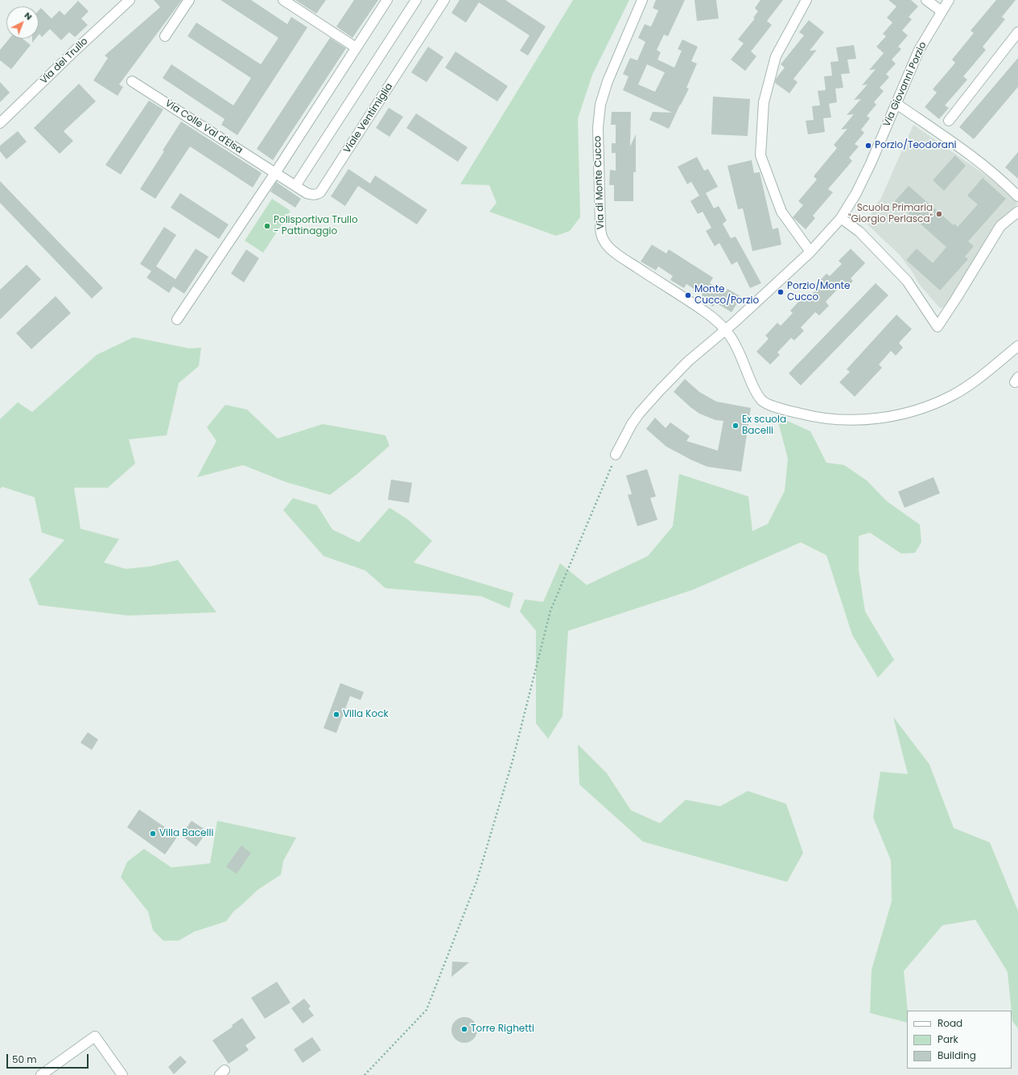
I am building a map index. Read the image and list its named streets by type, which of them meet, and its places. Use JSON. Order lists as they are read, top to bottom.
{
  "streets": {
    "street": [
      "Via del Trullo",
      "Via Giovanni Porzio",
      "Viale Ventimiglia",
      "Via Colle Val d'Elsa",
      "Via di Monte Cucco"
    ]
  },
  "crossings": [
    ["Via Giovanni Porzio", "Via di Monte Cucco"],
    ["Viale Ventimiglia", "Via Colle Val d'Elsa"]
  ],
  "places": [
    "Porzio/Teodorani",
    "Scuola Primaria \"Giorgio Perlasca\"",
    "Polisportiva Trullo - Pattinaggio",
    "Porzio/Monte Cucco",
    "Monte Cucco/Porzio",
    "Ex scuola Bacelli",
    "Villa Kock",
    "Villa Bacelli",
    "Torre Righetti"
  ],
  "legend": ["Road", "Park", "Building"],
  "scale_bar": "50 m",
  "north": "top right"
}
